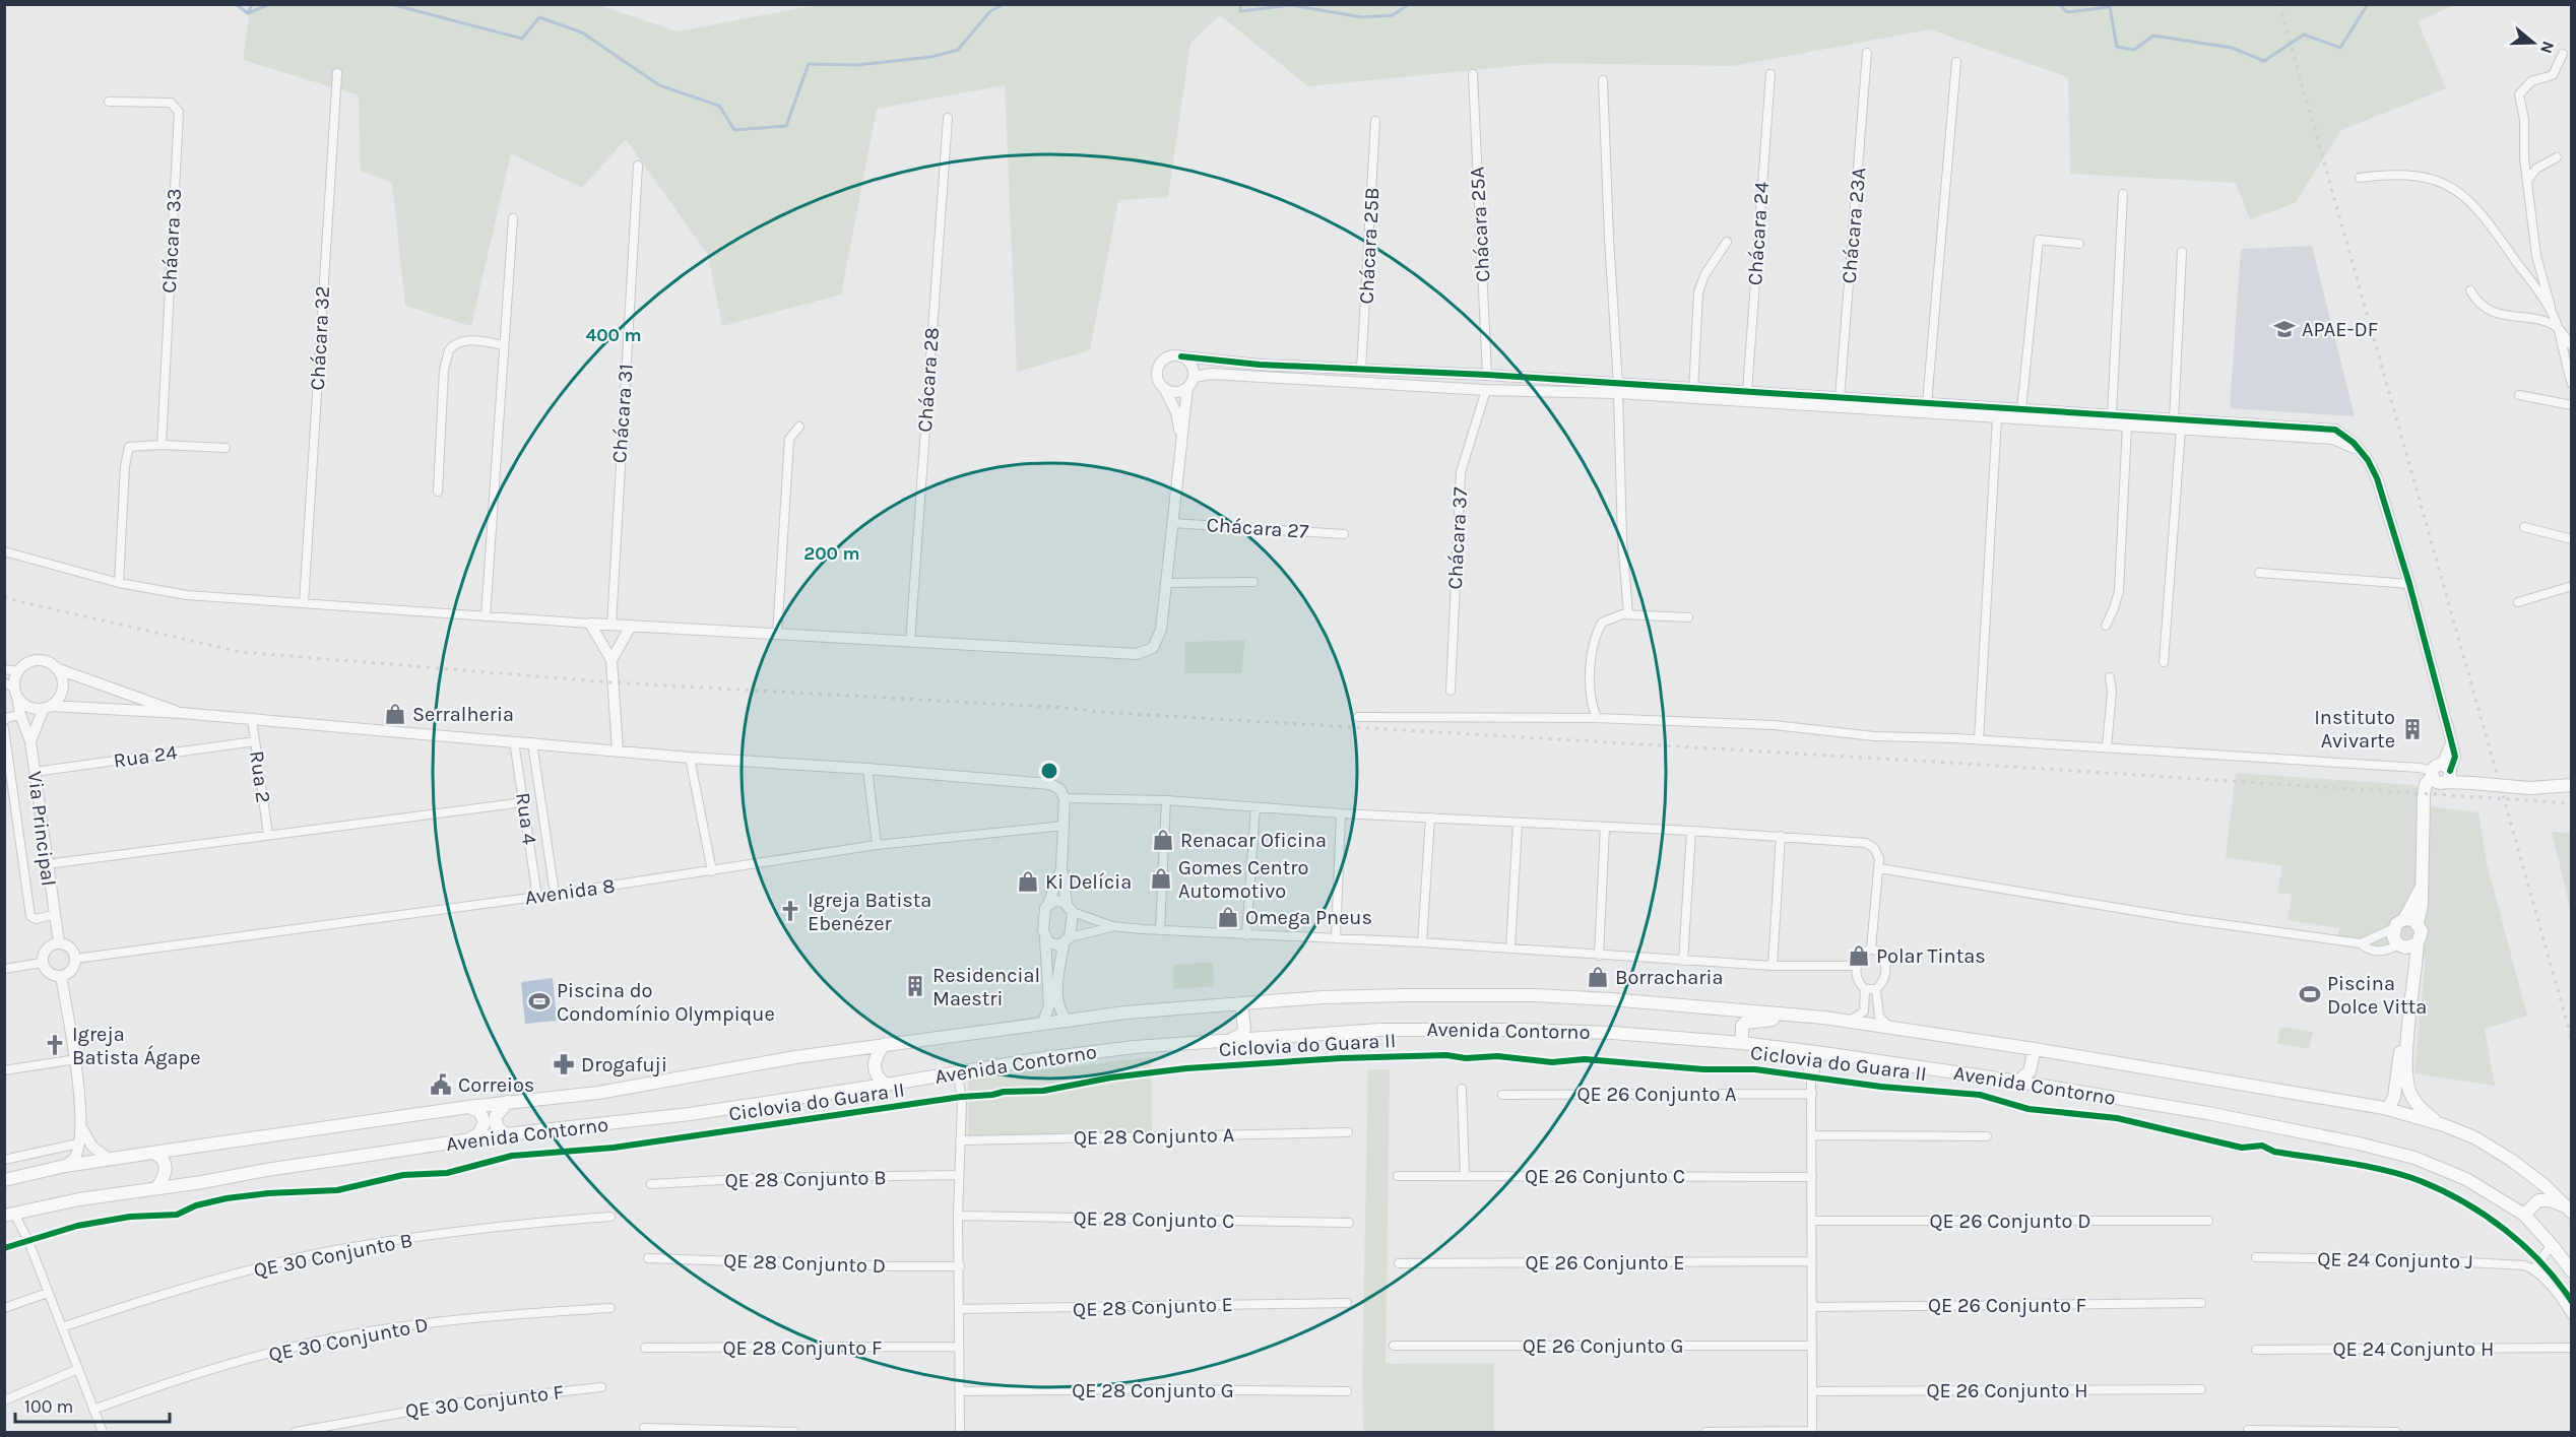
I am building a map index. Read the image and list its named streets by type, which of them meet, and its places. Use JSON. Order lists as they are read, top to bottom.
{
  "streets": {
    "main road": ["Avenida Contorno"],
    "street": [
      "Chácara 25A",
      "Chácara 23A",
      "Chácara 24",
      "Chácara 33",
      "Chácara 25B",
      "Chácara 32",
      "Chácara 28",
      "Chácara 31",
      "Chácara 27",
      "Chácara 37",
      "Rua 24",
      "Rua 2",
      "Rua 4",
      "Via Principal",
      "Avenida 8",
      "QE 26 Conjunto A",
      "QE 28 Conjunto A",
      "QE 26 Conjunto C",
      "QE 28 Conjunto B",
      "QE 28 Conjunto C",
      "QE 26 Conjunto D",
      "QE 30 Conjunto B",
      "QE 24 Conjunto J",
      "QE 26 Conjunto E",
      "QE 28 Conjunto D",
      "QE 26 Conjunto F",
      "QE 28 Conjunto E",
      "QE 30 Conjunto D",
      "QE 26 Conjunto G",
      "QE 28 Conjunto F",
      "QE 24 Conjunto H",
      "QE 28 Conjunto G",
      "QE 26 Conjunto H",
      "QE 30 Conjunto F"
    ],
    "cycle path": ["Ciclovia do Guara II"]
  },
  "crossings": [
    ["Rua 24", "Rua 2"],
    ["Rua 24", "Via Principal"],
    ["Rua 4", "Avenida 8"],
    ["Via Principal", "Avenida 8"]
  ],
  "places": {
    "school or university": ["APAE-DF"],
    "shop": [
      "Serralheria",
      "Renacar Oficina",
      "Gomes Centro Automotivo",
      "Ki Delícia",
      "Omega Pneus",
      "Polar Tintas",
      "Borracharia"
    ],
    "building": ["Instituto Avivarte", "Residencial Maestri"],
    "church": ["Igreja Batista Ebenézer", "Igreja Batista Ágape"],
    "sports": ["Piscina Dolce Vitta", "Piscina do Condomínio Olympique"],
    "pharmacy": ["Drogafuji"],
    "public building": ["Correios"]
  },
  "scale_bar": "100 m",
  "north": "right",
  "rings": ["400 m", "200 m"]
}
